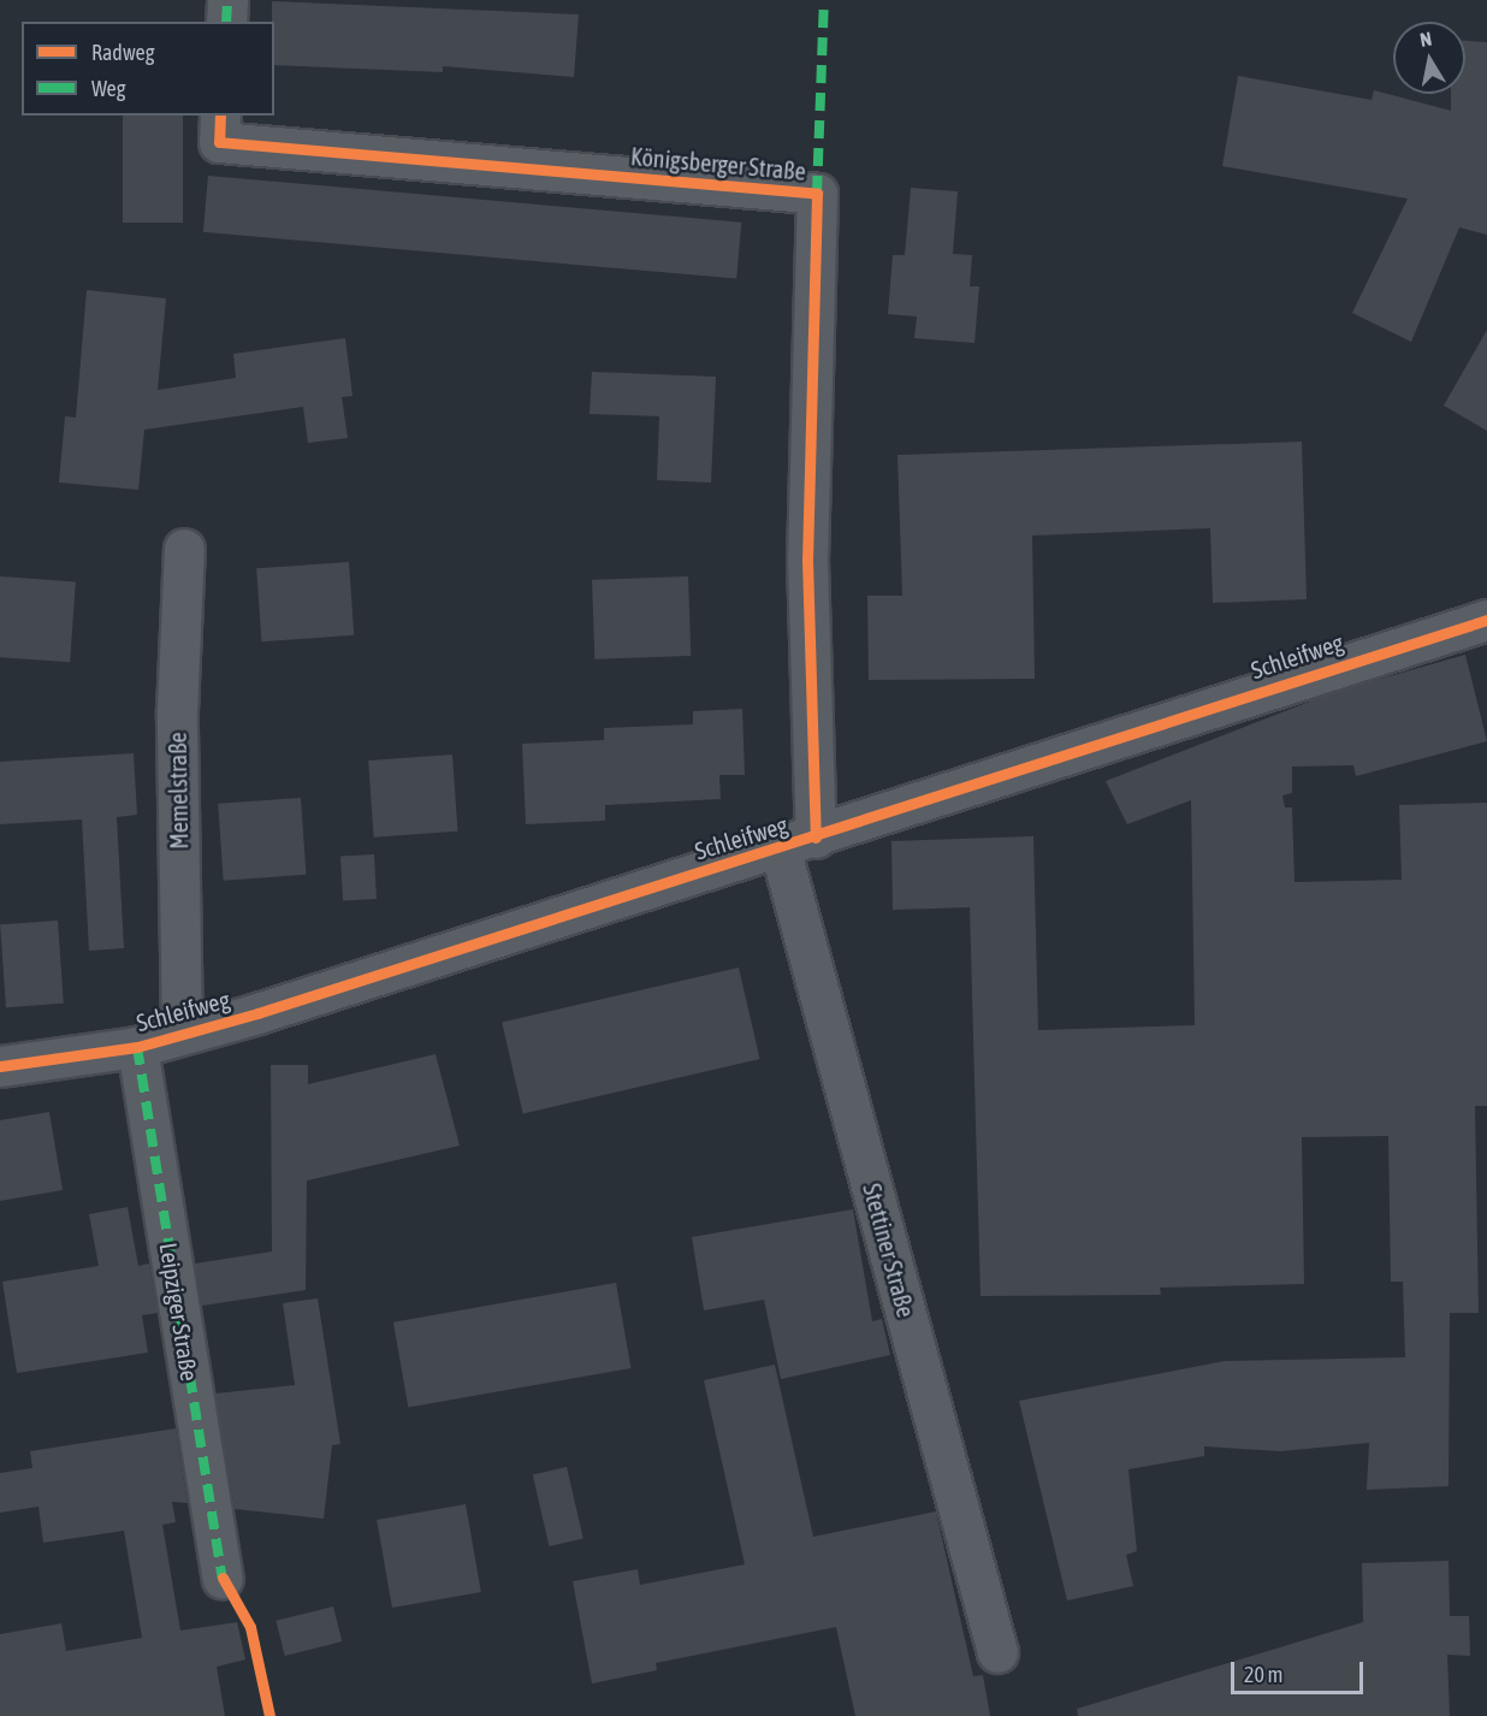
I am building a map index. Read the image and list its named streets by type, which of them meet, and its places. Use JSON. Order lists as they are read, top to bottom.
{
  "streets": {
    "street": [
      "Königsberger Straße",
      "Schleifweg",
      "Memelstraße",
      "Stettiner Straße",
      "Leipziger Straße"
    ]
  },
  "crossings": [
    ["Königsberger Straße", "Schleifweg"],
    ["Königsberger Straße", "Stettiner Straße"],
    ["Schleifweg", "Memelstraße"],
    ["Schleifweg", "Stettiner Straße"],
    ["Schleifweg", "Leipziger Straße"]
  ],
  "legend": ["Radweg", "Weg"],
  "scale_bar": "20 m",
  "north": "top"
}
